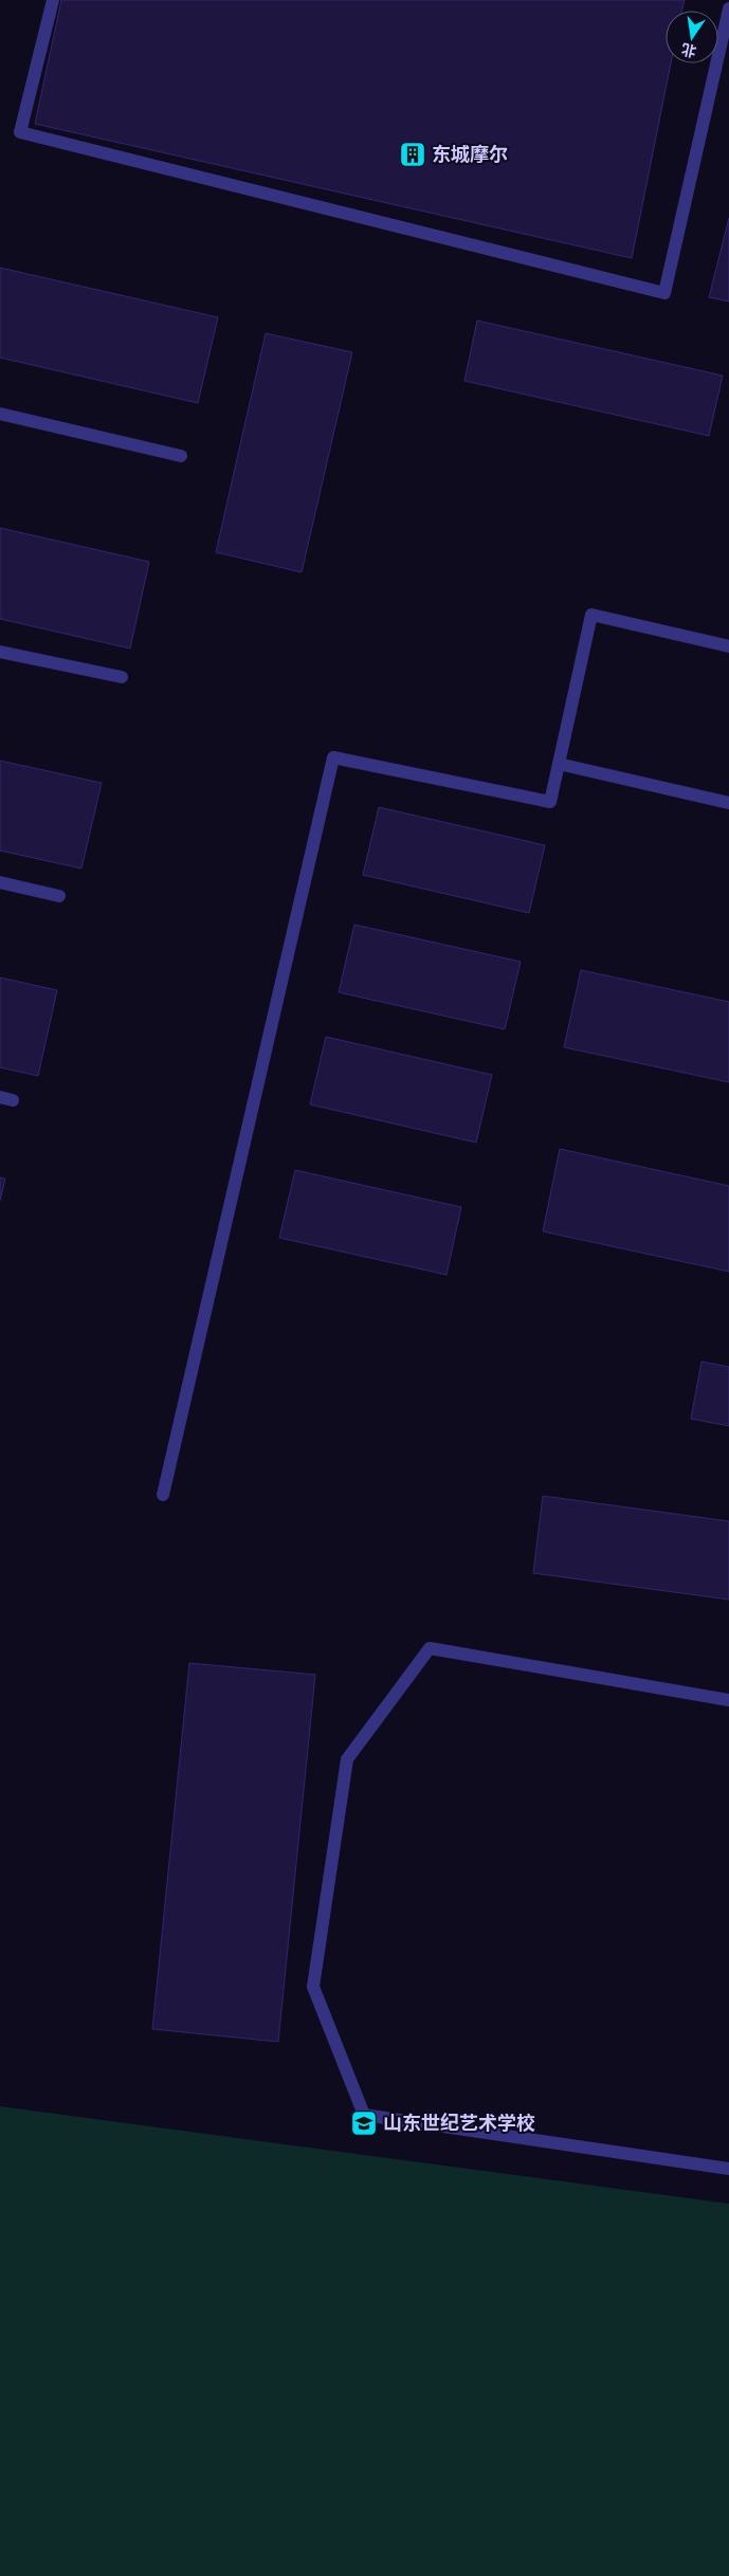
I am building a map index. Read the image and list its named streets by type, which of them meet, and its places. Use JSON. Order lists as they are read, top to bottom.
{
  "places": {
    "building": ["东城摩尔"],
    "school or university": ["山东世纪艺术学校"]
  },
  "north": "bottom"
}
